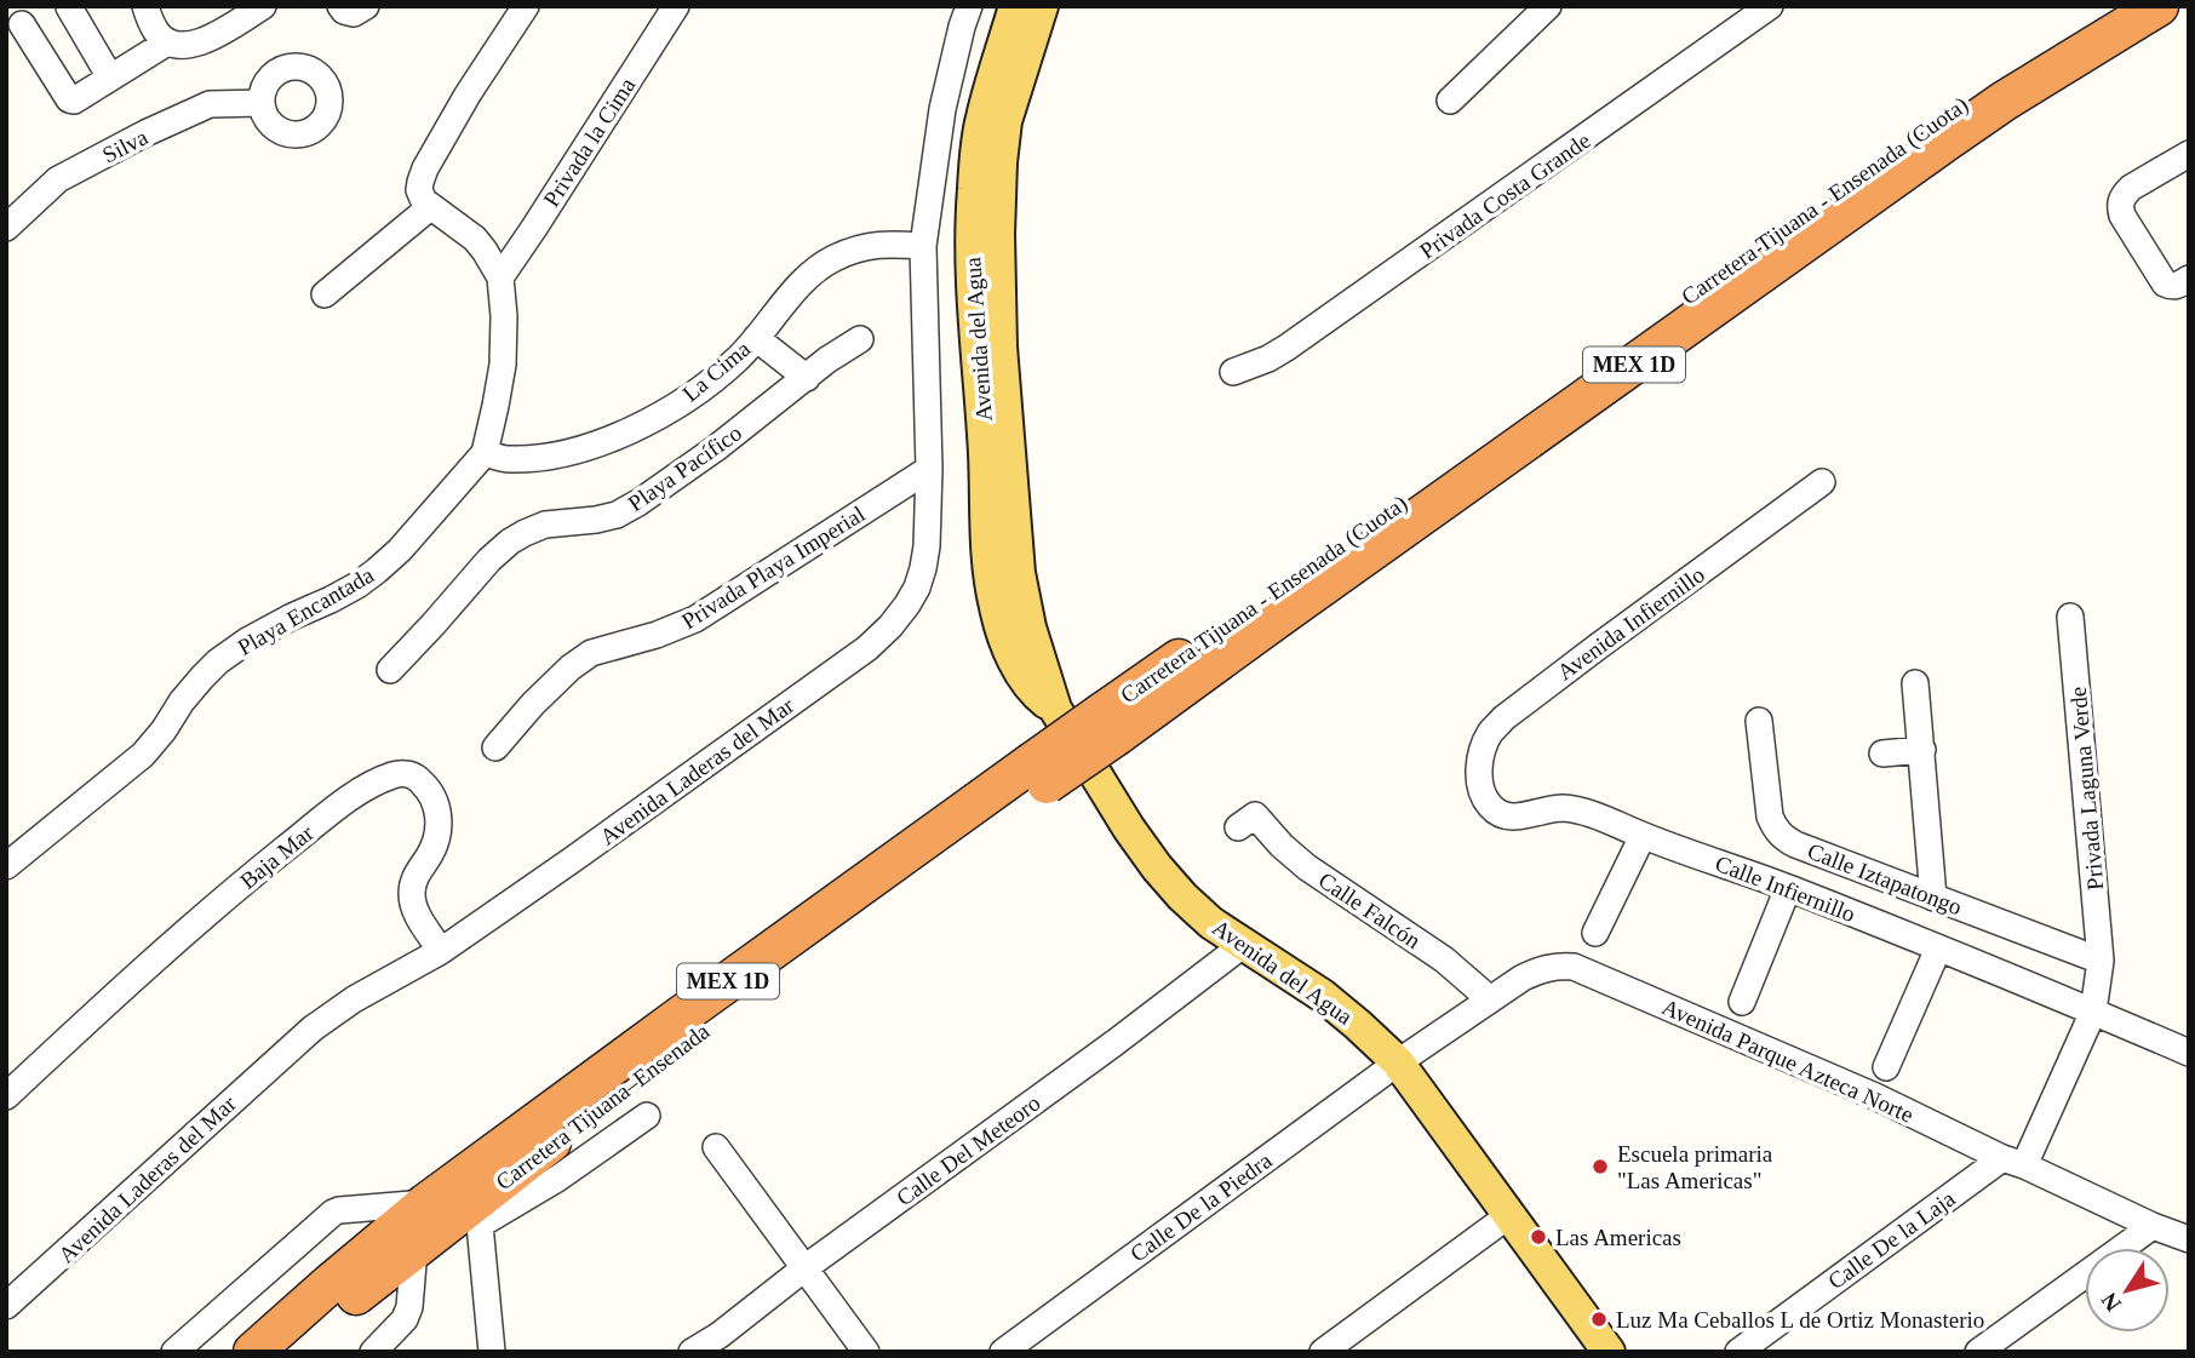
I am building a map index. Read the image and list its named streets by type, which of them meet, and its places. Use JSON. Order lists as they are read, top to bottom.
{
  "streets": {
    "highway": ["Carretera Tijuana - Ensenada (Cuota)", "MEX 1D", "Carretera Tijuana–Ensenada"],
    "main road": ["Avenida del Agua"],
    "street": [
      "Privada la Cima",
      "Silva",
      "Privada Costa Grande",
      "La Cima",
      "Playa Pacífico",
      "Privada Playa Imperial",
      "Playa Encantada",
      "Avenida Infiernillo",
      "Avenida Laderas del Mar",
      "Privada Laguna Verde",
      "Baja Mar",
      "Calle Iztapatongo",
      "Calle Infiernillo",
      "Calle Falcón",
      "Avenida Parque Azteca Norte",
      "Calle Del Meteoro",
      "Calle De la Piedra",
      "Calle De la Laja"
    ]
  },
  "crossings": [
    ["Privada la Cima", "Playa Encantada"],
    ["Carretera Tijuana - Ensenada (Cuota)", "Carretera Tijuana–Ensenada"],
    ["Avenida del Agua", "Avenida Parque Azteca Norte"],
    ["Avenida del Agua", "Calle Del Meteoro"],
    ["Avenida del Agua", "Calle De la Piedra"],
    ["La Cima", "Playa Encantada"],
    ["La Cima", "Avenida Laderas del Mar"],
    ["Privada Playa Imperial", "Avenida Laderas del Mar"],
    ["Avenida Infiernillo", "Calle Infiernillo"],
    ["Avenida Laderas del Mar", "Baja Mar"],
    ["Privada Laguna Verde", "Calle Iztapatongo"],
    ["Privada Laguna Verde", "Calle Infiernillo"],
    ["Privada Laguna Verde", "Avenida Parque Azteca Norte"],
    ["Privada Laguna Verde", "Calle De la Laja"],
    ["Calle Falcón", "Avenida Parque Azteca Norte"],
    ["Avenida Parque Azteca Norte", "Calle De la Piedra"],
    ["Avenida Parque Azteca Norte", "Calle De la Laja"]
  ],
  "places": ["Escuela primaria \"Las Americas\"", "Las Americas", "Luz Ma Ceballos L de Ortiz Monasterio"],
  "north": "bottom left"
}
